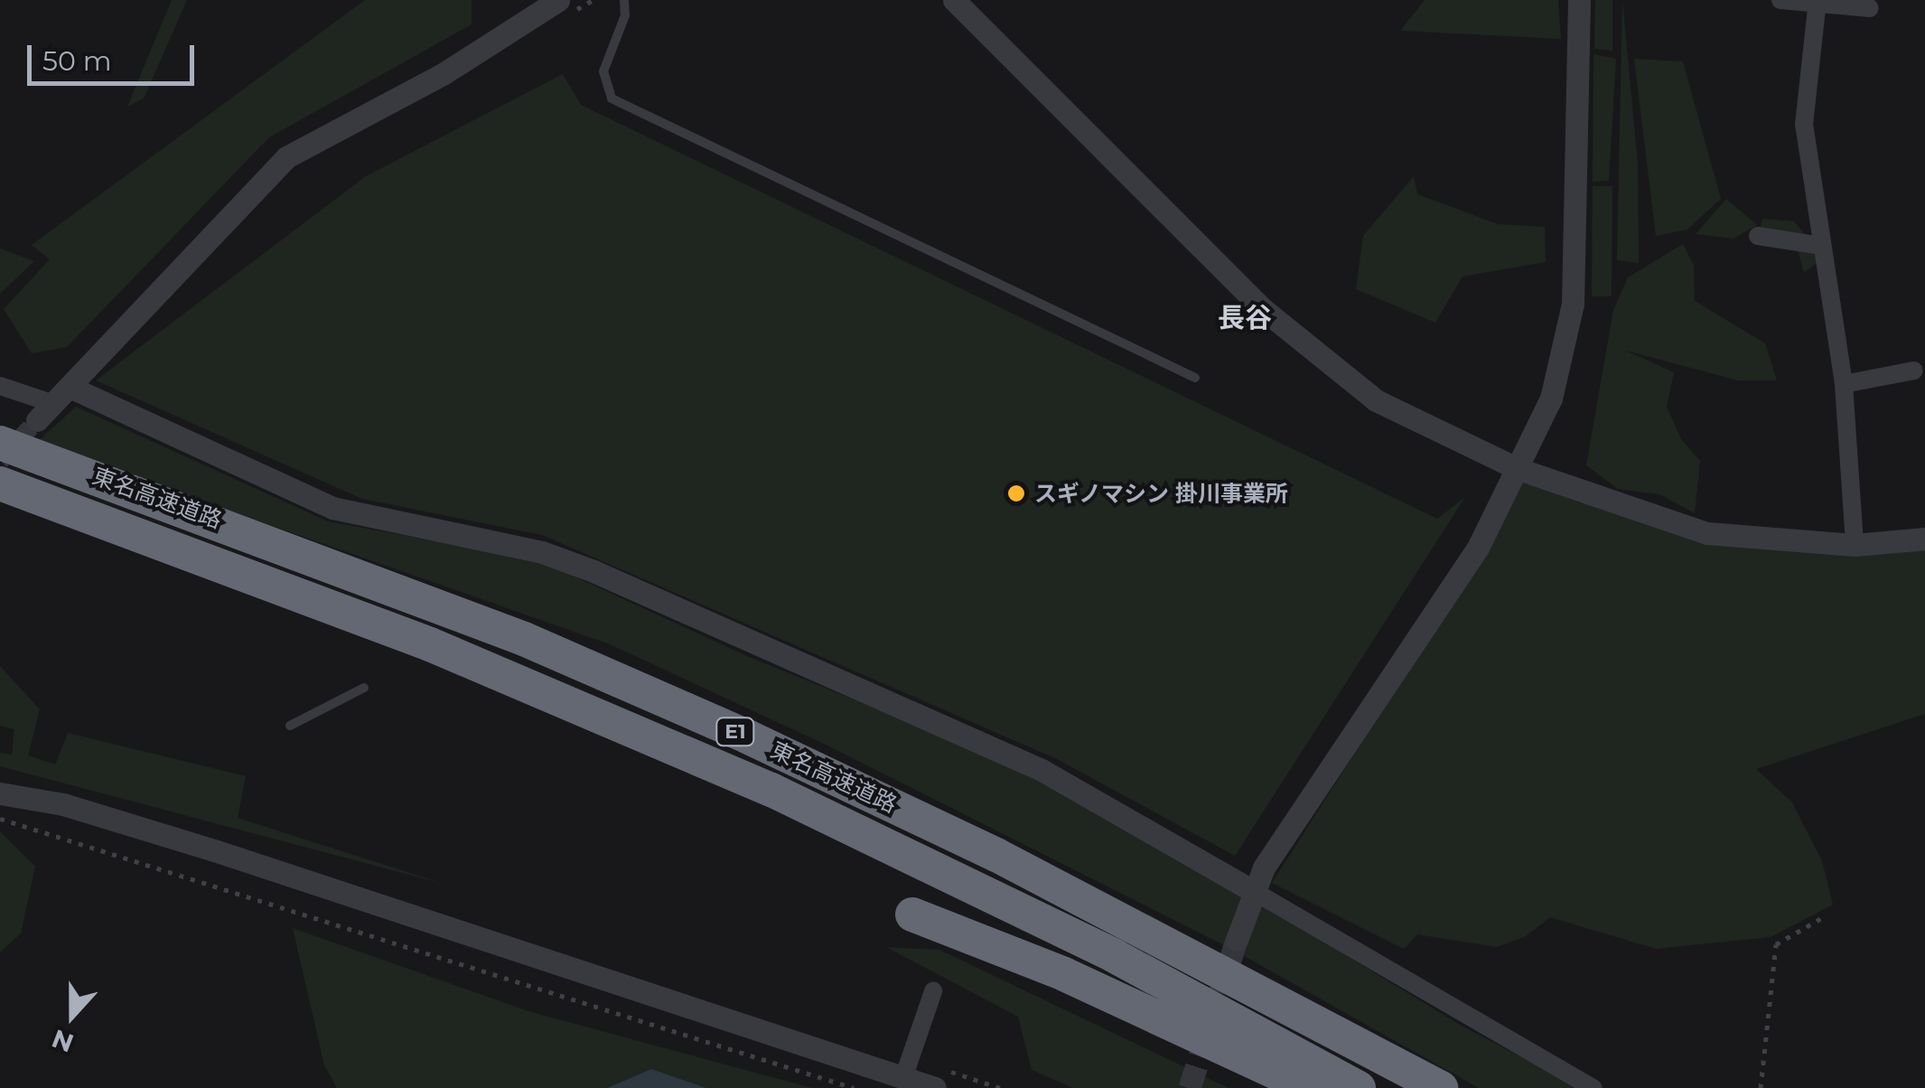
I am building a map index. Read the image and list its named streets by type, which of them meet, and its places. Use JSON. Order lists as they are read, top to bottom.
{
  "streets": {
    "highway": ["東名高速道路", "E1"]
  },
  "districts": ["長谷"],
  "places": ["スギノマシン 掛川事業所"],
  "scale_bar": "50 m",
  "north": "bottom"
}
